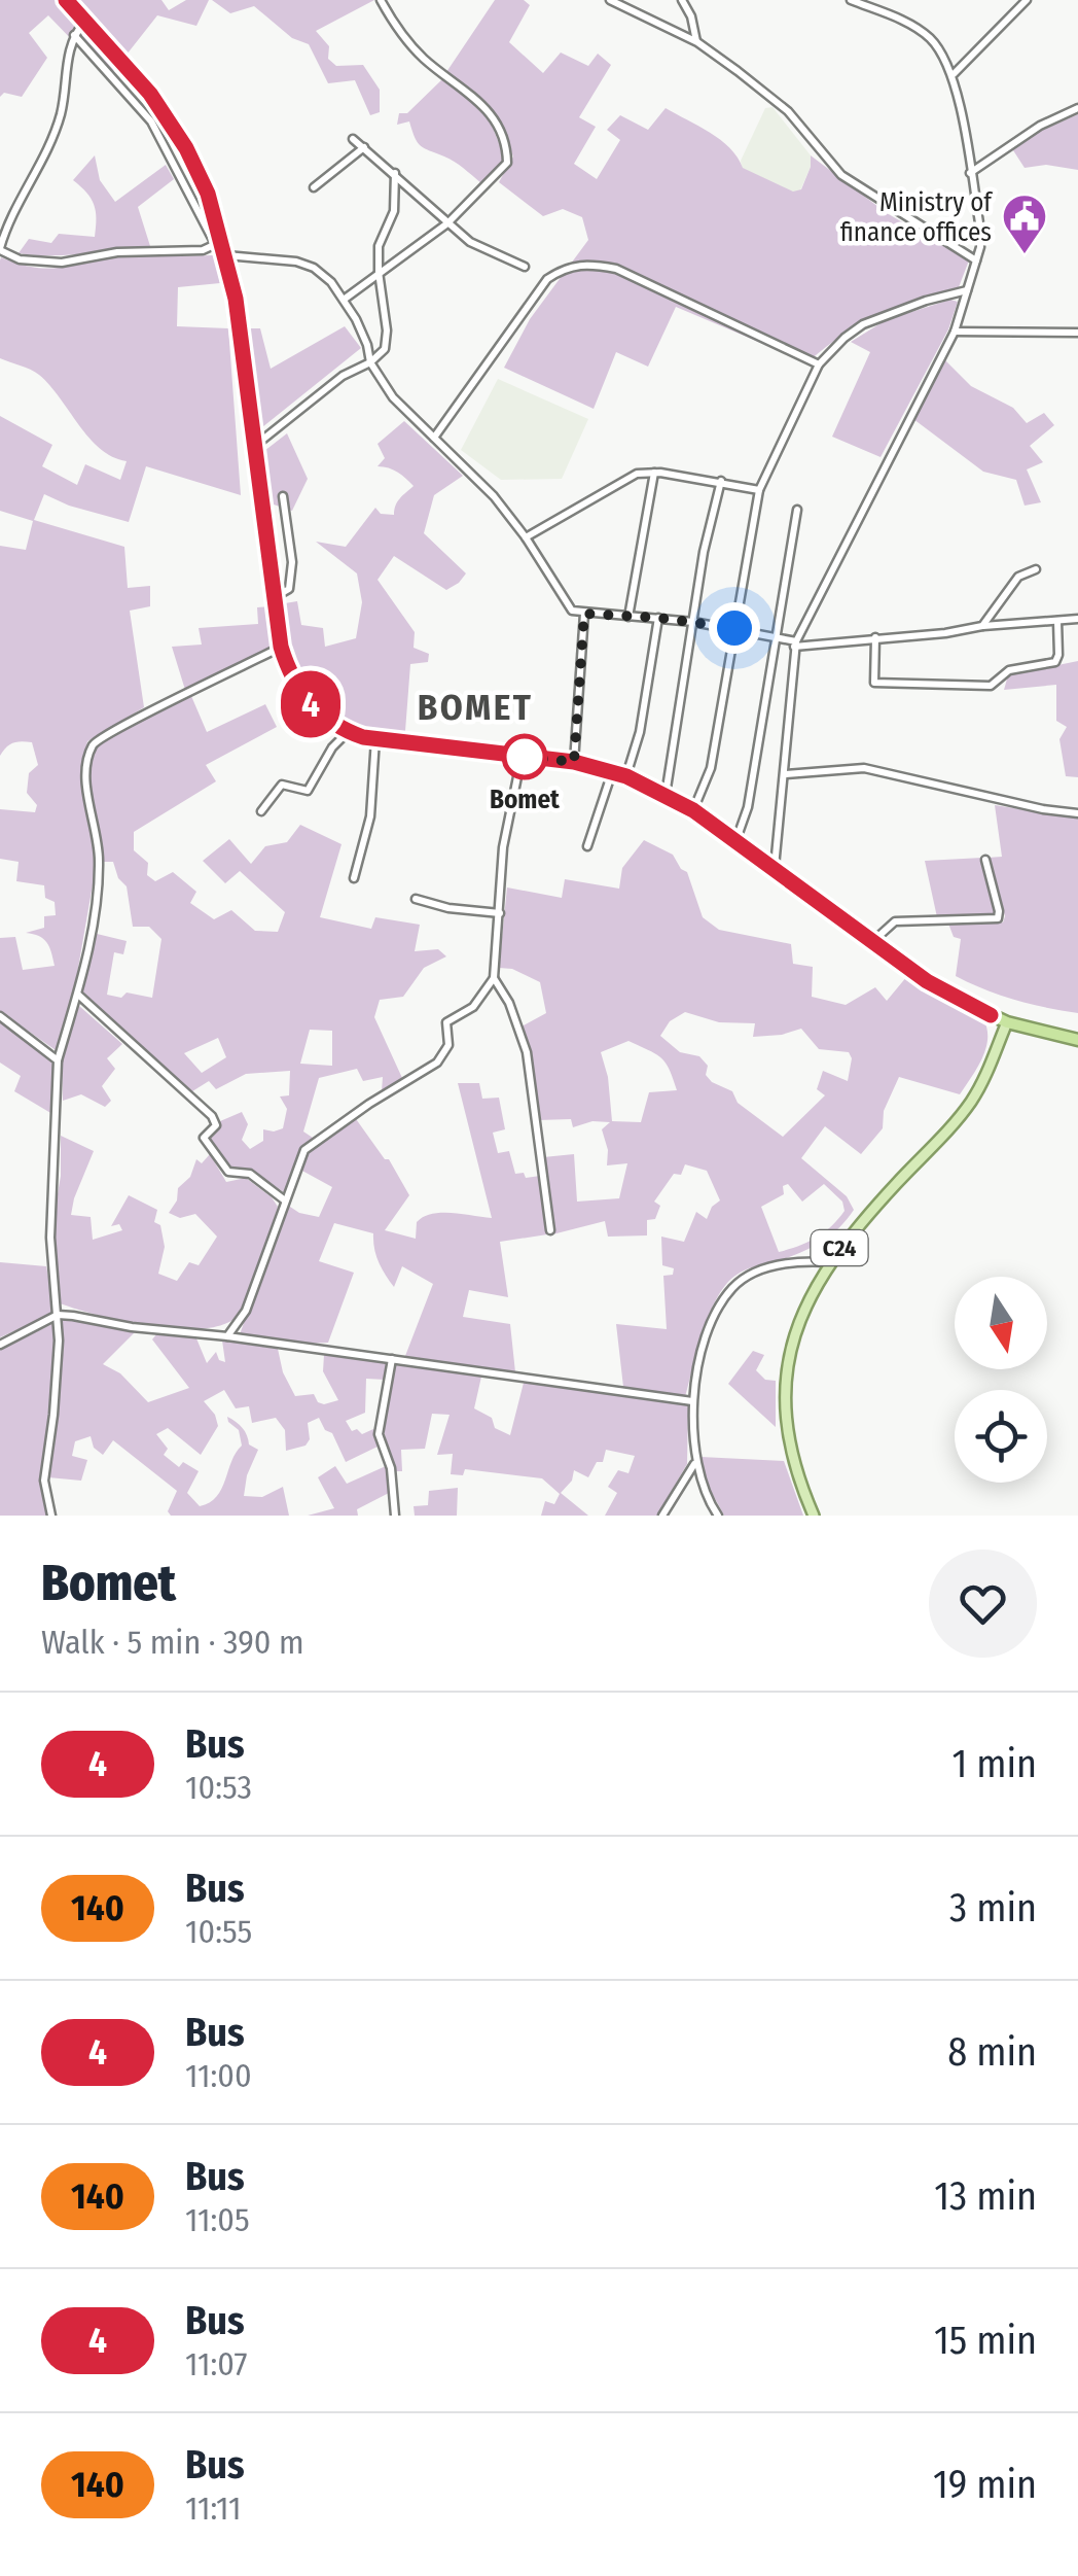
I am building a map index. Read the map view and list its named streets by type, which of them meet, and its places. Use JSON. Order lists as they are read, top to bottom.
{
  "streets": {
    "main road": ["C24"]
  },
  "districts": ["BOMET"],
  "places": {
    "public building": ["Ministry of finance offices"],
    "other": ["Bomet"]
  },
  "lines": ["bus line 4"],
  "north": "bottom",
  "page": {
    "on_map": "4",
    "heading": ["Bomet", "Walk · 5 min · 390 m"],
    "list": [
      {
        "mark": "4",
        "name": "Bus",
        "note": "10:53",
        "value": "1 min"
      },
      {
        "mark": "140",
        "name": "Bus",
        "note": "10:55",
        "value": "3 min"
      },
      {
        "mark": "4",
        "name": "Bus",
        "note": "11:00",
        "value": "8 min"
      },
      {
        "mark": "140",
        "name": "Bus",
        "note": "11:05",
        "value": "13 min"
      },
      {
        "mark": "4",
        "name": "Bus",
        "note": "11:07",
        "value": "15 min"
      },
      {
        "mark": "140",
        "name": "Bus",
        "note": "11:11",
        "value": "19 min"
      }
    ]
  }
}
